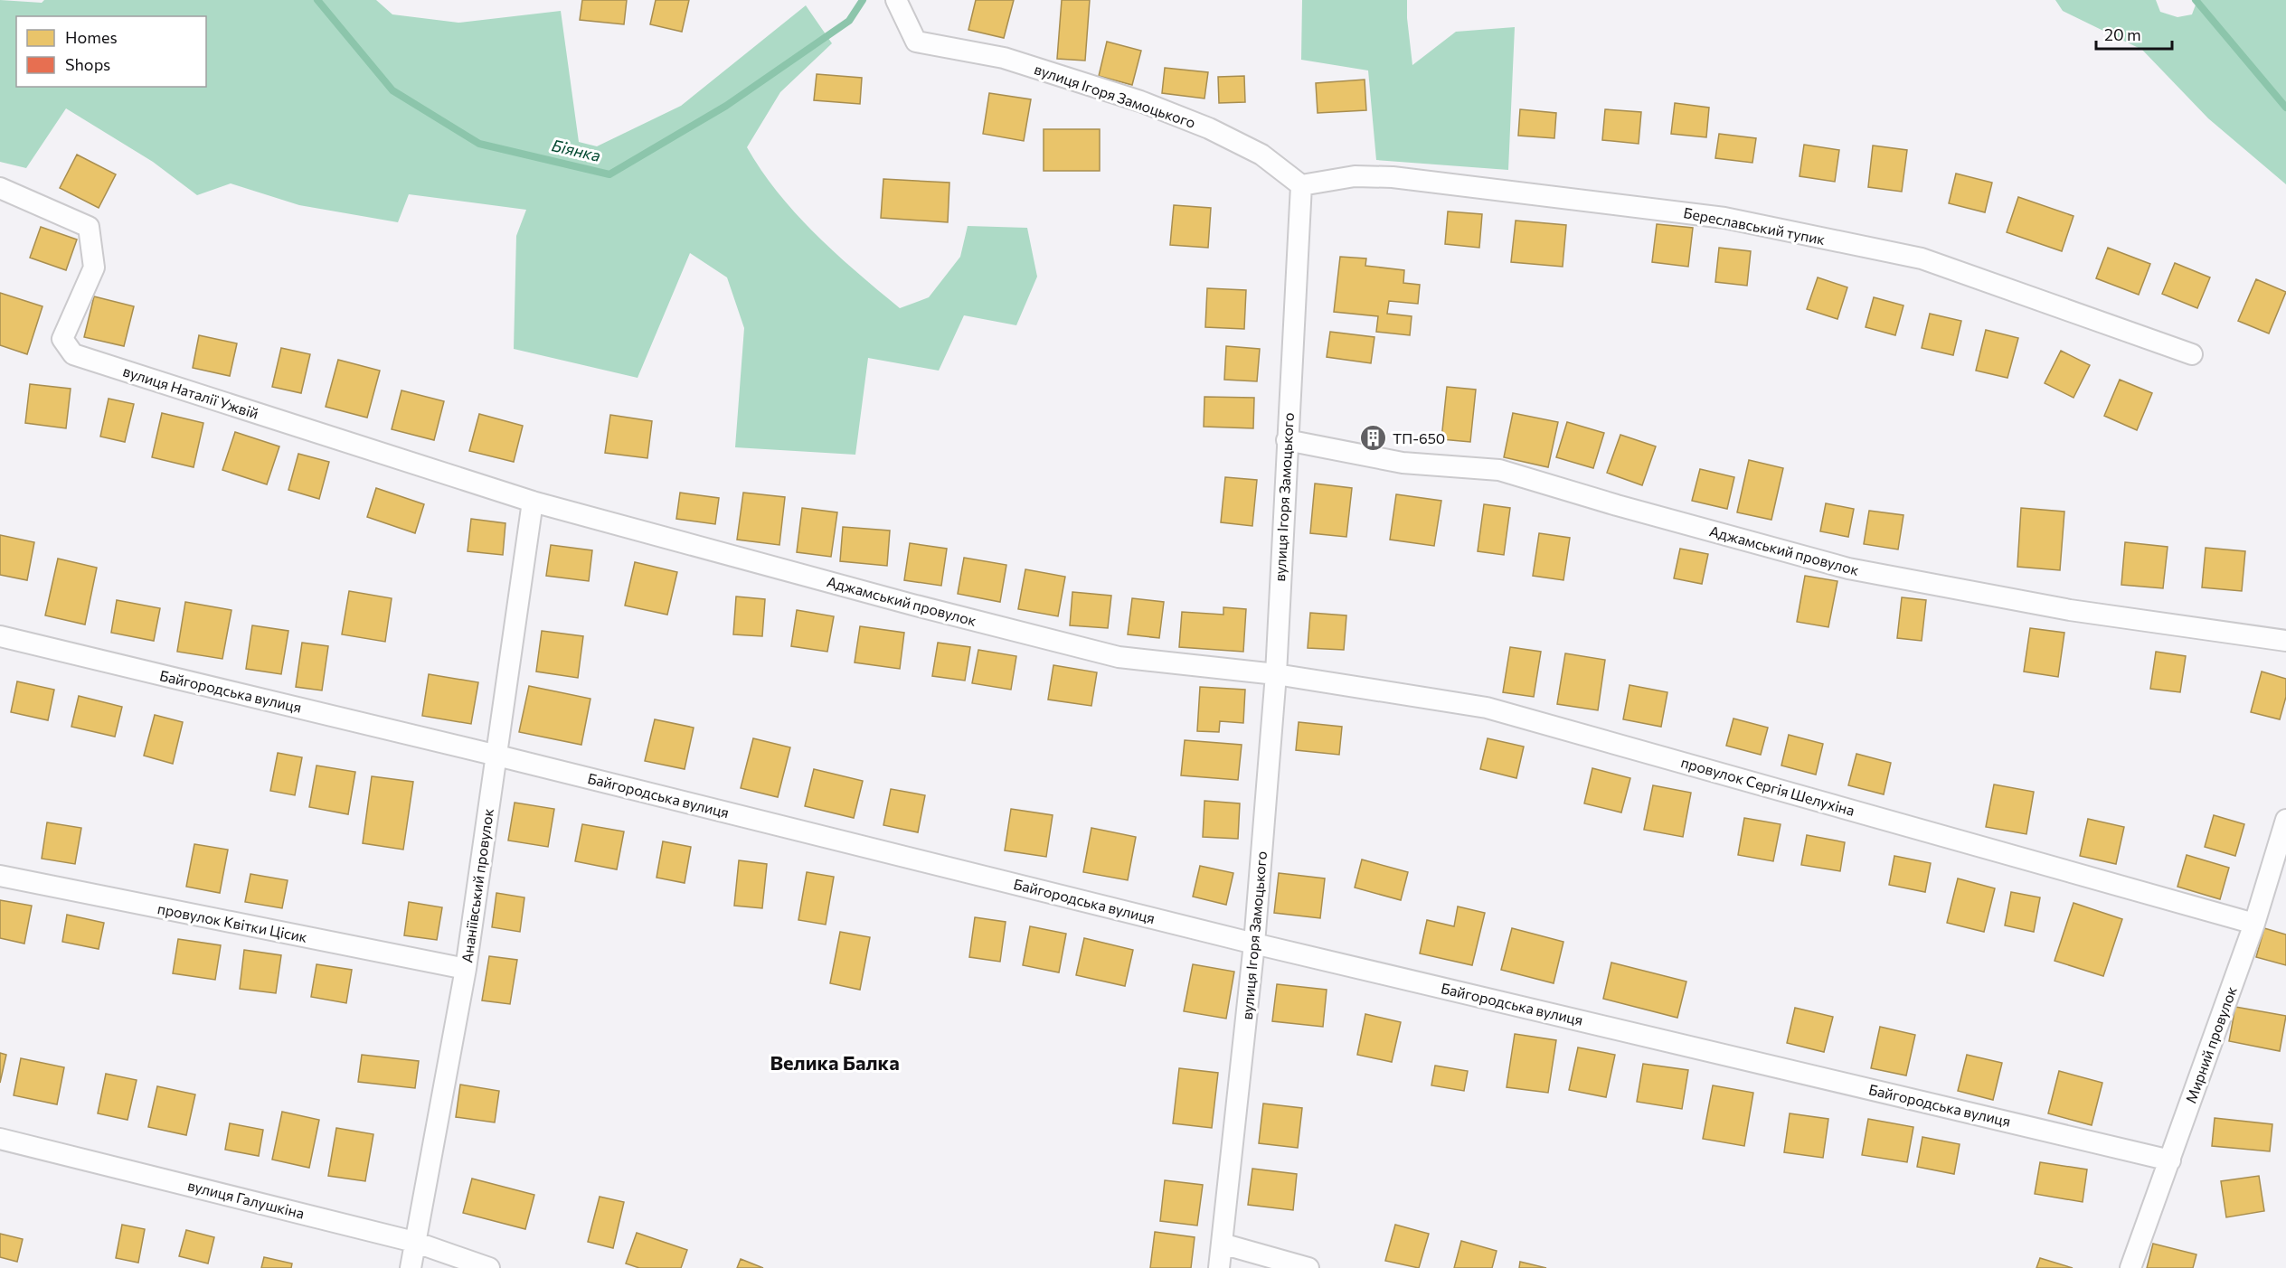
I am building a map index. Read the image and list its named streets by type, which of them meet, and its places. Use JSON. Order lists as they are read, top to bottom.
{
  "streets": {
    "street": [
      "вулиця Ігоря Замоцького",
      "Береславський тупик",
      "вулиця Наталії Ужвій",
      "Аджамський провулок",
      "Байгородська вулиця",
      "провулок Сергія Шелухіна",
      "Ананіївський провулок",
      "провулок Квітки Цісик",
      "Мирний провулок",
      "вулиця Галушкіна"
    ]
  },
  "crossings": [
    ["вулиця Ігоря Замоцького", "Береславський тупик"],
    ["вулиця Ігоря Замоцького", "Аджамський провулок"],
    ["вулиця Ігоря Замоцького", "Байгородська вулиця"],
    ["вулиця Ігоря Замоцького", "провулок Сергія Шелухіна"],
    ["вулиця Наталії Ужвій", "Аджамський провулок"],
    ["вулиця Наталії Ужвій", "Ананіївський провулок"],
    ["Аджамський провулок", "провулок Сергія Шелухіна"],
    ["Аджамський провулок", "Ананіївський провулок"],
    ["Байгородська вулиця", "Ананіївський провулок"],
    ["Байгородська вулиця", "Мирний провулок"],
    ["провулок Сергія Шелухіна", "Мирний провулок"],
    ["Ананіївський провулок", "провулок Квітки Цісик"],
    ["Ананіївський провулок", "вулиця Галушкіна"]
  ],
  "districts": ["Велика Балка"],
  "water": ["Біянка"],
  "places": {
    "building": ["ТП-650"]
  },
  "legend": ["Homes", "Shops"],
  "scale_bar": "20 m"
}
